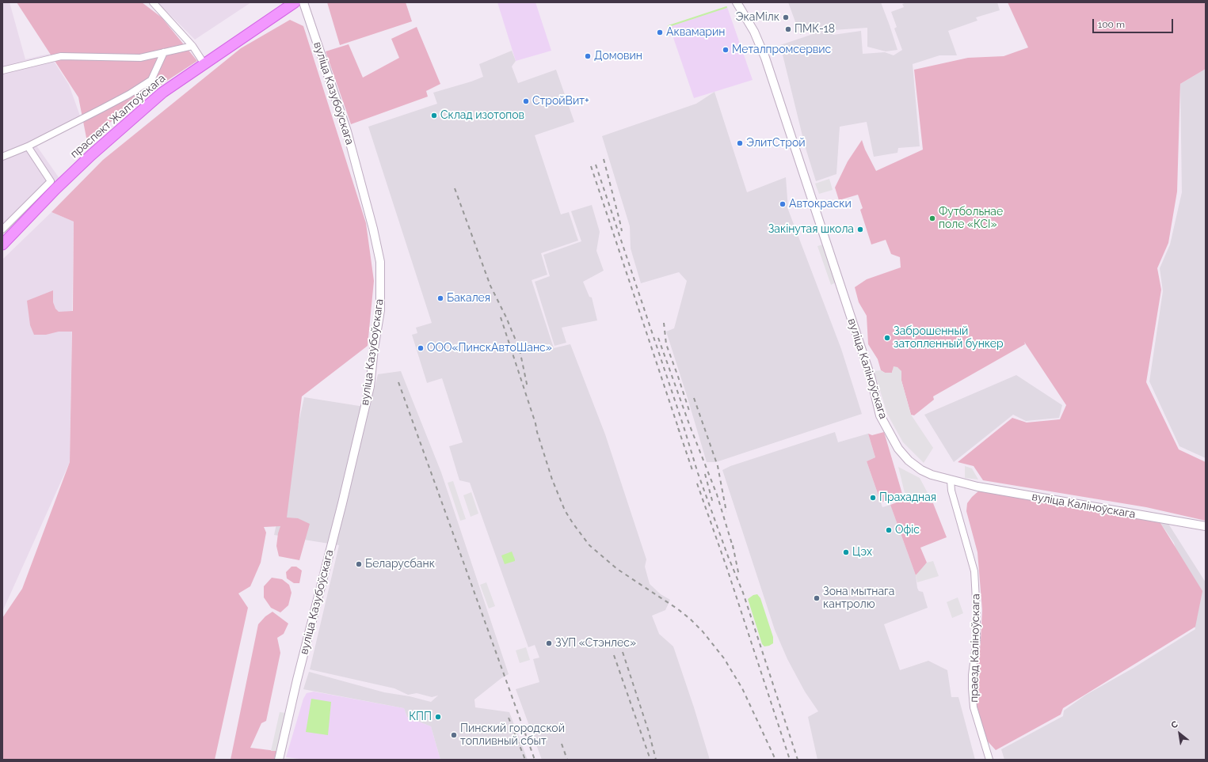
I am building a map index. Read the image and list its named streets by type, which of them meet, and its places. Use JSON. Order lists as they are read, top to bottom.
{
  "streets": {
    "main road": ["праспект Жалтоўскага"],
    "street": ["вуліца Казубоўскага", "вуліца Каліноўскага", "праезд Каліноўскага"]
  },
  "crossings": [
    ["вуліца Каліноўскага", "праезд Каліноўскага"]
  ],
  "places": [
    "ЭкаМілк",
    "ПМК-18",
    "Аквамарин",
    "Металпромсервис",
    "Домовин",
    "СтройВит+",
    "Склад изотопов",
    "ЭлитСтрой",
    "Автокраски",
    "Футбольнае поле «КСІ»",
    "Закінутая школа",
    "Бакалея",
    "Заброшенный затопленный бункер",
    "ООО«ПинскАвтоШанс»",
    "Прахадная",
    "Офіс",
    "Цэх",
    "Беларусбанк",
    "Зона мытнага кантролю",
    "ЗУП «Стэнлес»",
    "КПП",
    "Пинский городской топливный сбыт"
  ],
  "scale_bar": "100 m",
  "north": "top left"
}
